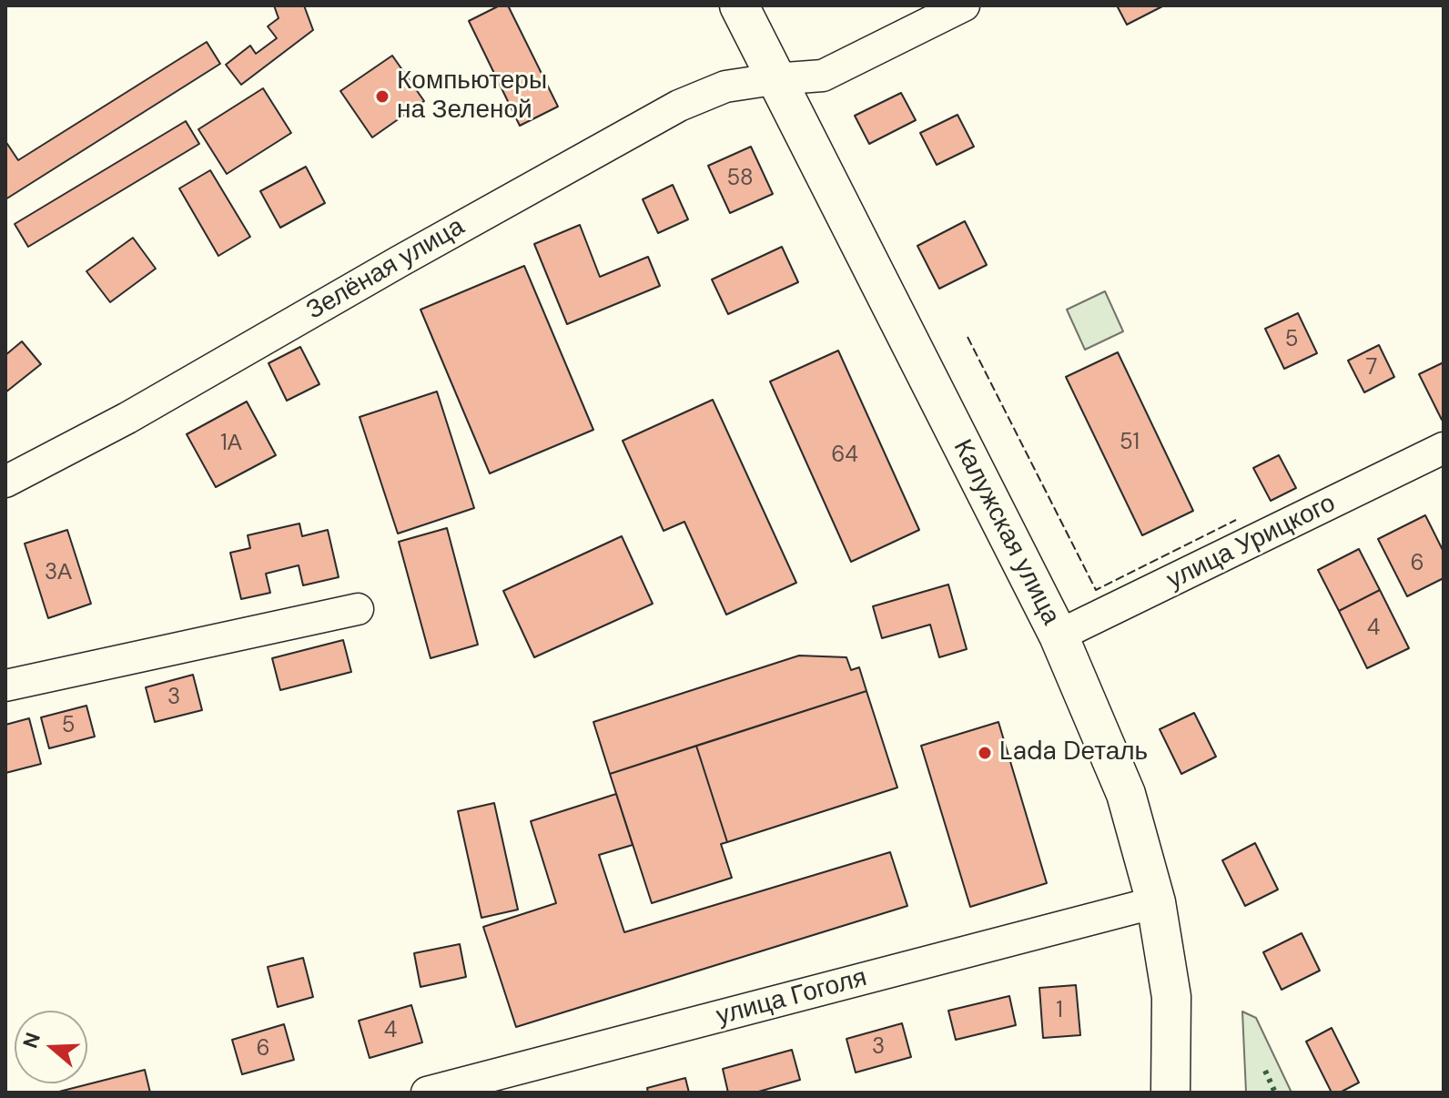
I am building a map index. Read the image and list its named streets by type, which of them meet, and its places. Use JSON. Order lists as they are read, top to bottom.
{
  "streets": {
    "main road": ["Калужская улица"],
    "street": ["Зелёная улица", "улица Урицкого", "улица Гоголя"]
  },
  "crossings": [
    ["Зелёная улица", "Калужская улица"],
    ["Калужская улица", "улица Урицкого"],
    ["Калужская улица", "улица Гоголя"]
  ],
  "places": ["Компьютеры на Зеленой", "Lada Dеталь"],
  "house_numbers": [
    "58",
    "5",
    "7",
    "51",
    "1А",
    "64",
    "6",
    "3А",
    "4",
    "3",
    "5",
    "1",
    "4",
    "3",
    "6"
  ],
  "north": "left"
}
